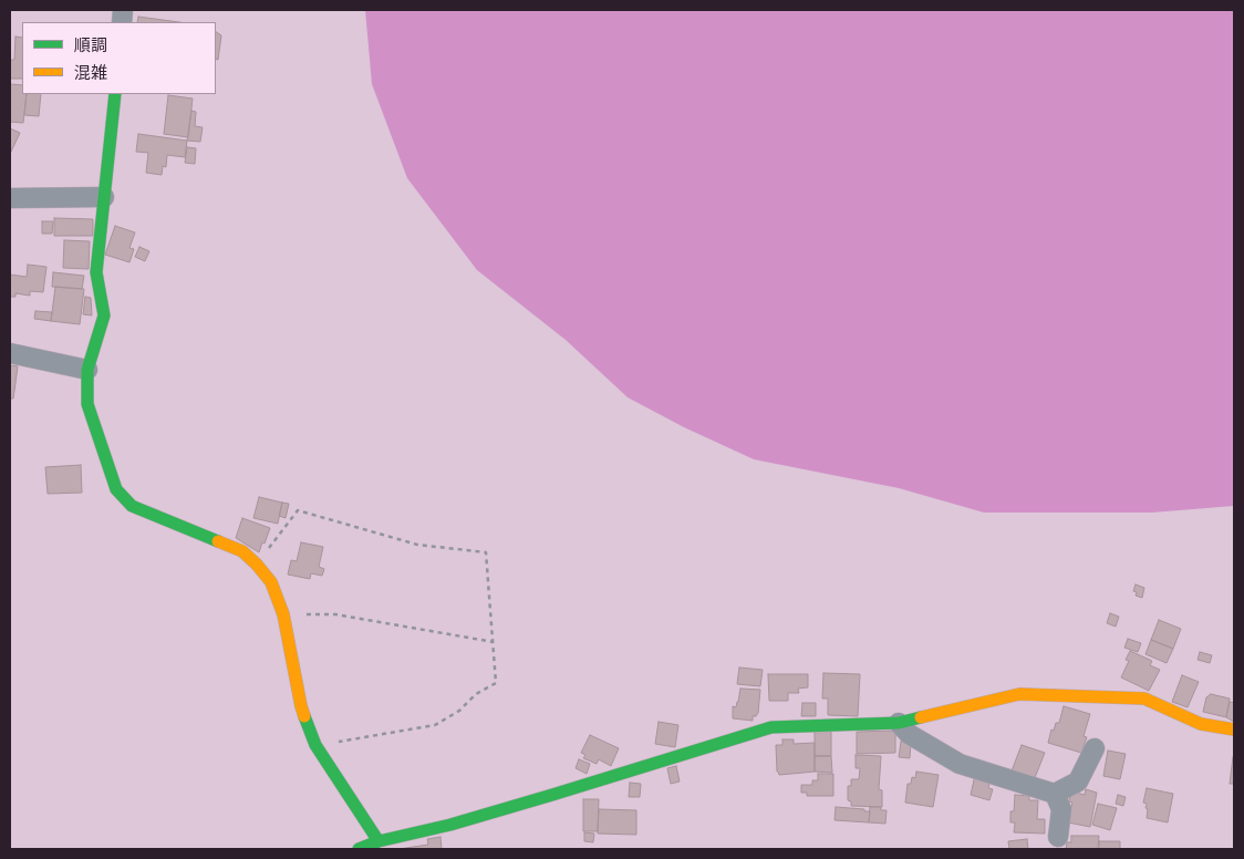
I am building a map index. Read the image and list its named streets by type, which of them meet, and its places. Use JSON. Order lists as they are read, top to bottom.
{
  "legend": ["順調", "混雑"]
}
